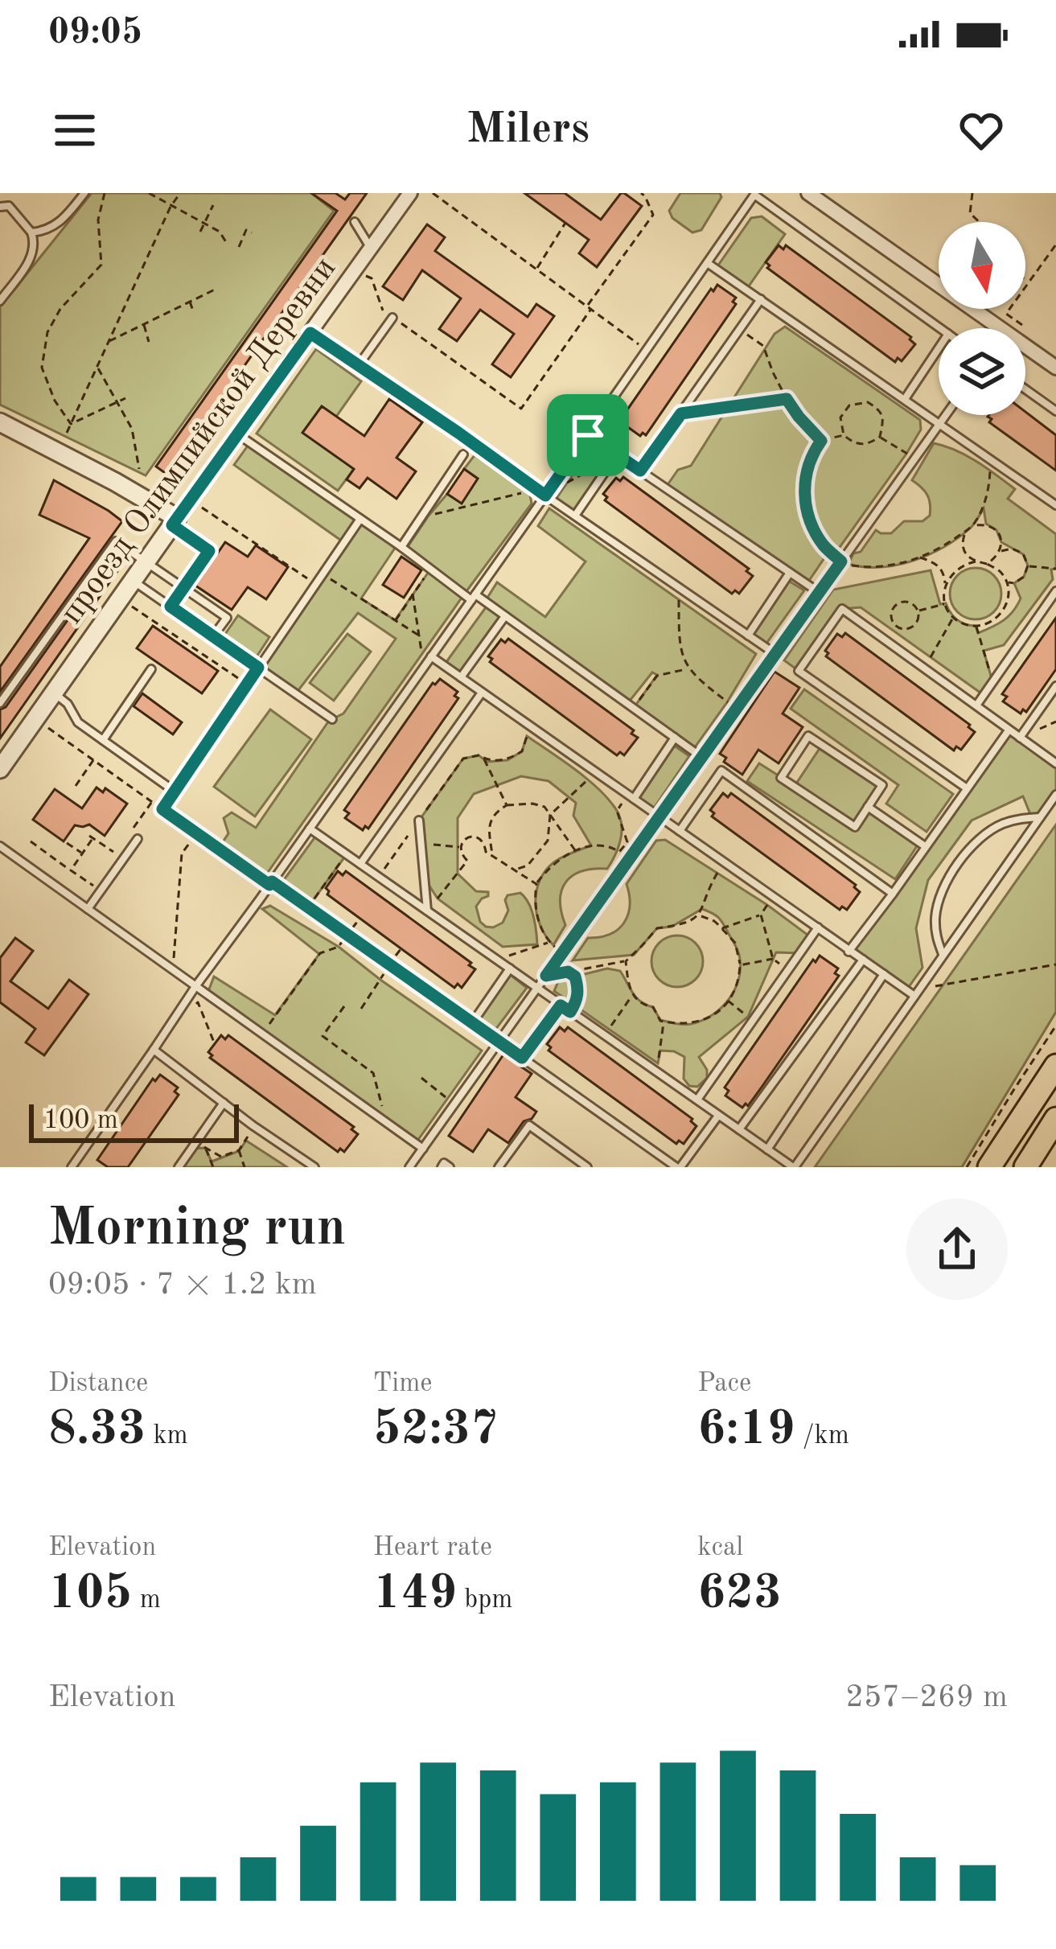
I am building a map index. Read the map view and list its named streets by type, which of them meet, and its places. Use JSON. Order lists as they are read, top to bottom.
{
  "streets": {
    "street": ["проезд Олимпийской Деревни"]
  },
  "scale_bar": "100 m",
  "north": "bottom",
  "page": {
    "status": "09:05",
    "header": "Milers",
    "scale": "100 m",
    "heading": ["Morning run", "09:05 · 7 × 1.2 km"],
    "stats": [
      ["Distance", "8.33 km"],
      ["Time", "52:37"],
      ["Pace", "6:19 /km"],
      ["Elevation", "105 m"],
      ["Heart rate", "149 bpm"],
      ["kcal", "623"]
    ],
    "chart": ["Elevation", "257–269 m"]
  }
}
